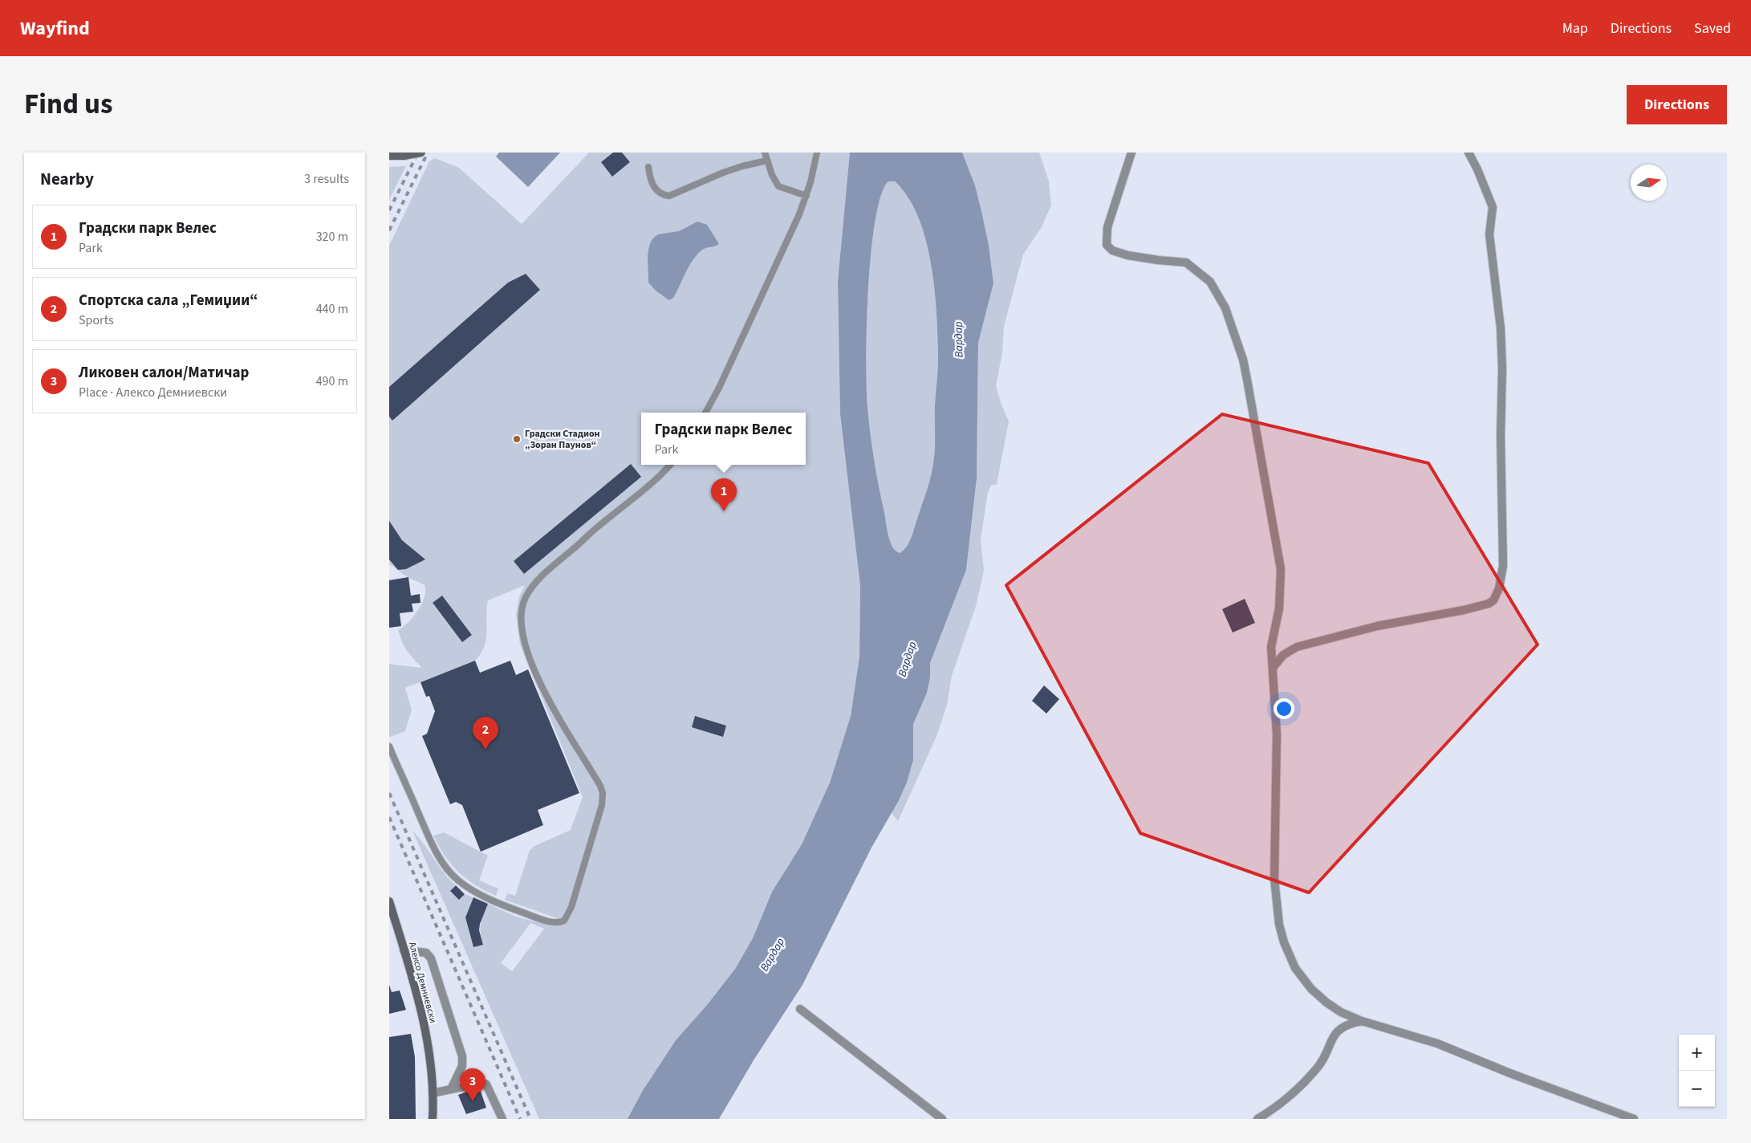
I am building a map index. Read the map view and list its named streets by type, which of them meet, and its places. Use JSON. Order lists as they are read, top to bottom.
{
  "streets": {
    "main road": ["Алексо Демниевски"]
  },
  "water": ["Вардар"],
  "places": ["Градски Стадион „Зоран Паунов“"],
  "north": "right",
  "page": {
    "header": "Wayfind",
    "nav": ["Map", "Directions", "Saved"],
    "title": "Find us",
    "buttons": "Directions",
    "heading": ["Nearby", "3 results"],
    "list": [
      {
        "mark": "1",
        "name": "Градски парк Велес",
        "note": "Park",
        "value": "320 m"
      },
      {
        "mark": "2",
        "name": "Спортска сала „Гемиџии“",
        "note": "Sports",
        "value": "440 m"
      },
      {
        "mark": "3",
        "name": "Ликовен салон/Матичар",
        "note": "Place · Алексо Демниевски",
        "value": "490 m"
      }
    ],
    "popup": ["Градски парк Велес", "Park"],
    "pins": ["1", "2", "3"],
    "map_buttons": ["+", "−"]
  }
}
